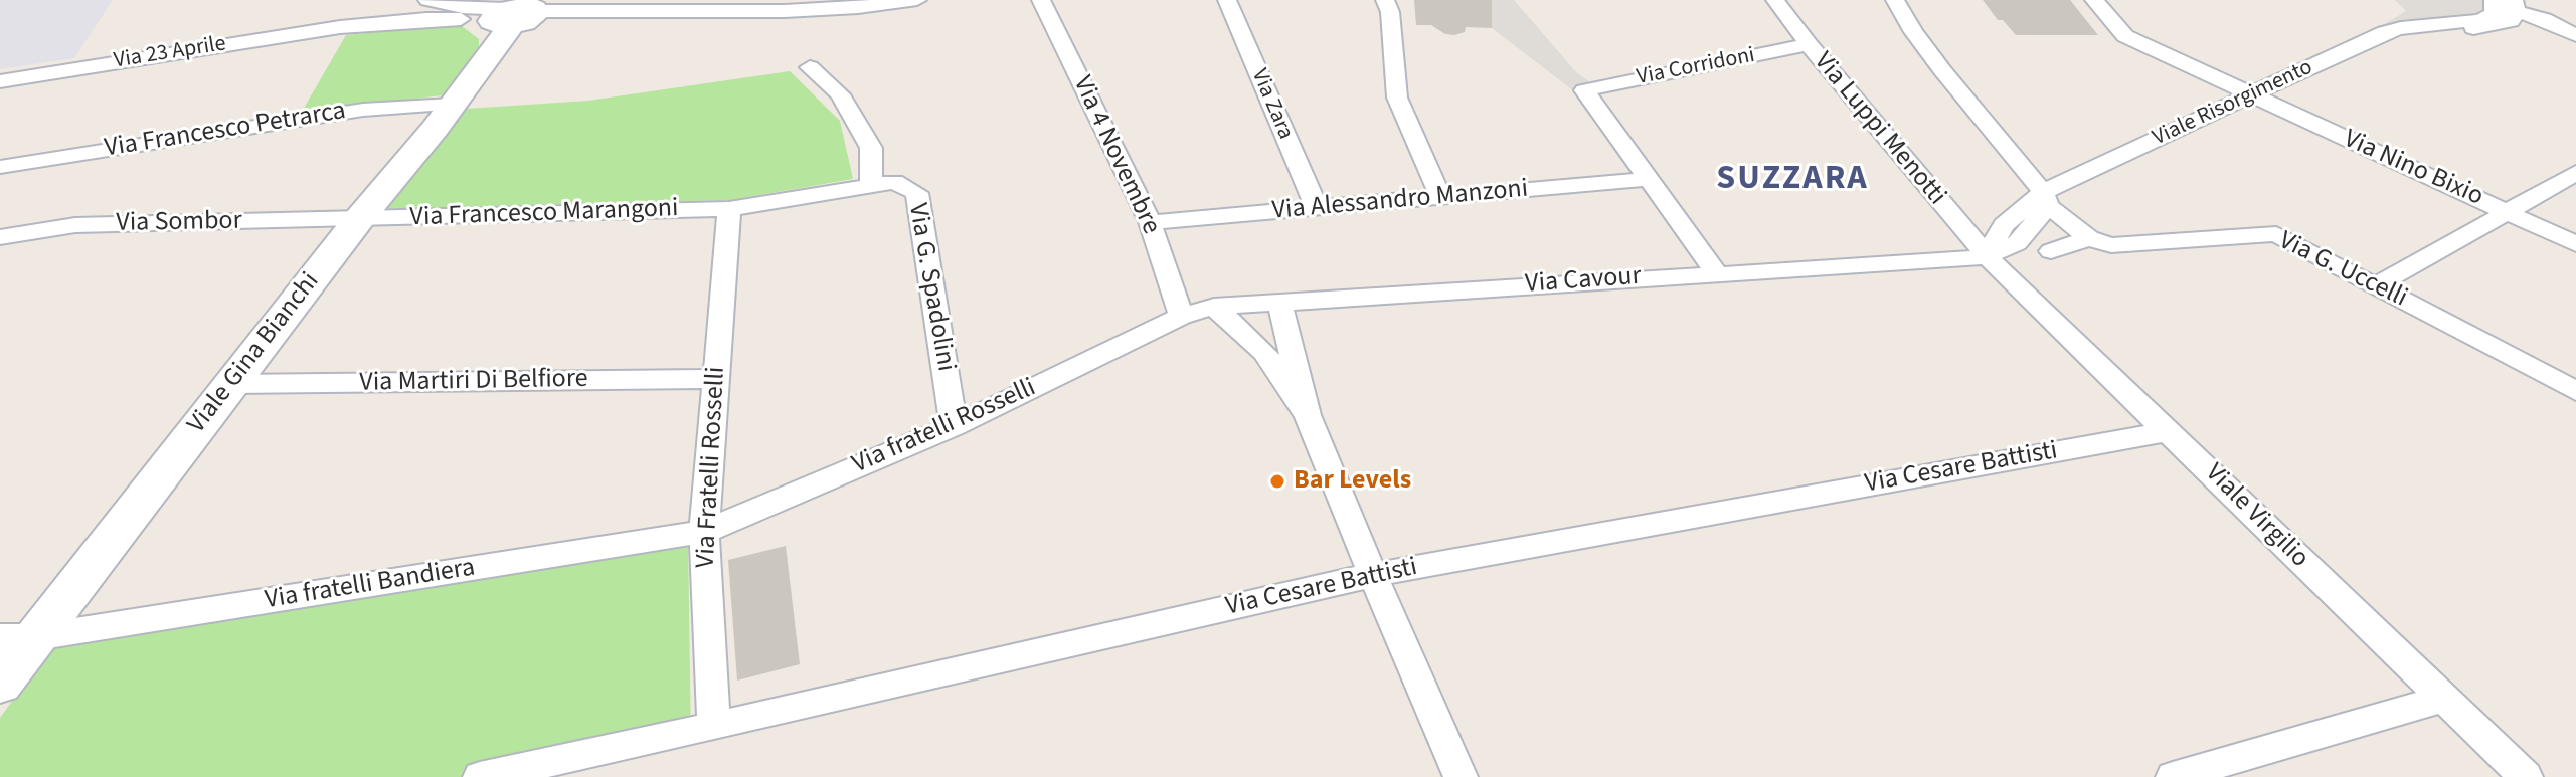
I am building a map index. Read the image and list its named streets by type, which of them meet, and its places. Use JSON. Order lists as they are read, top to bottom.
{
  "streets": {
    "street": [
      "Via 23 Aprile",
      "Via Corridoni",
      "Viale Risorgimento",
      "Via Zara",
      "Via Luppi Menotti",
      "Via Francesco Petrarca",
      "Via 4 Novembre",
      "Via Nino Bixio",
      "Via Alessandro Manzoni",
      "Via Francesco Marangoni",
      "Via Sombor",
      "Via G. Uccelli",
      "Via Cavour",
      "Via G. Spadolini",
      "Viale Gina Bianchi",
      "Via Martiri Di Belfiore",
      "Via fratelli Rosselli",
      "Via Fratelli Rosselli",
      "Via Cesare Battisti",
      "Viale Virgilio",
      "Via fratelli Bandiera"
    ]
  },
  "crossings": [
    ["Via Corridoni", "Via Luppi Menotti"],
    ["Via Corridoni", "Via Alessandro Manzoni"],
    ["Viale Risorgimento", "Via Nino Bixio"],
    ["Via Zara", "Via Alessandro Manzoni"],
    ["Via Luppi Menotti", "Via Cavour"],
    ["Via Luppi Menotti", "Viale Virgilio"],
    ["Via Francesco Petrarca", "Viale Gina Bianchi"],
    ["Via 4 Novembre", "Via Alessandro Manzoni"],
    ["Via 4 Novembre", "Via Cavour"],
    ["Via 4 Novembre", "Via fratelli Rosselli"],
    ["Via Francesco Marangoni", "Via Sombor"],
    ["Via Francesco Marangoni", "Via G. Spadolini"],
    ["Via Francesco Marangoni", "Viale Gina Bianchi"],
    ["Via Francesco Marangoni", "Via Fratelli Rosselli"],
    ["Via Sombor", "Viale Gina Bianchi"],
    ["Via Cavour", "Via fratelli Rosselli"],
    ["Via Cavour", "Viale Virgilio"],
    ["Via G. Spadolini", "Via fratelli Rosselli"],
    ["Via G. Spadolini", "Via Fratelli Rosselli"],
    ["Viale Gina Bianchi", "Via Martiri Di Belfiore"],
    ["Viale Gina Bianchi", "Via fratelli Bandiera"],
    ["Via Martiri Di Belfiore", "Via Fratelli Rosselli"],
    ["Via fratelli Rosselli", "Via Fratelli Rosselli"],
    ["Via fratelli Rosselli", "Via fratelli Bandiera"],
    ["Via Fratelli Rosselli", "Via Cesare Battisti"],
    ["Via Fratelli Rosselli", "Via fratelli Bandiera"],
    ["Via Cesare Battisti", "Viale Virgilio"]
  ],
  "districts": ["SUZZARA"],
  "places": ["Bar Levels"]
}
